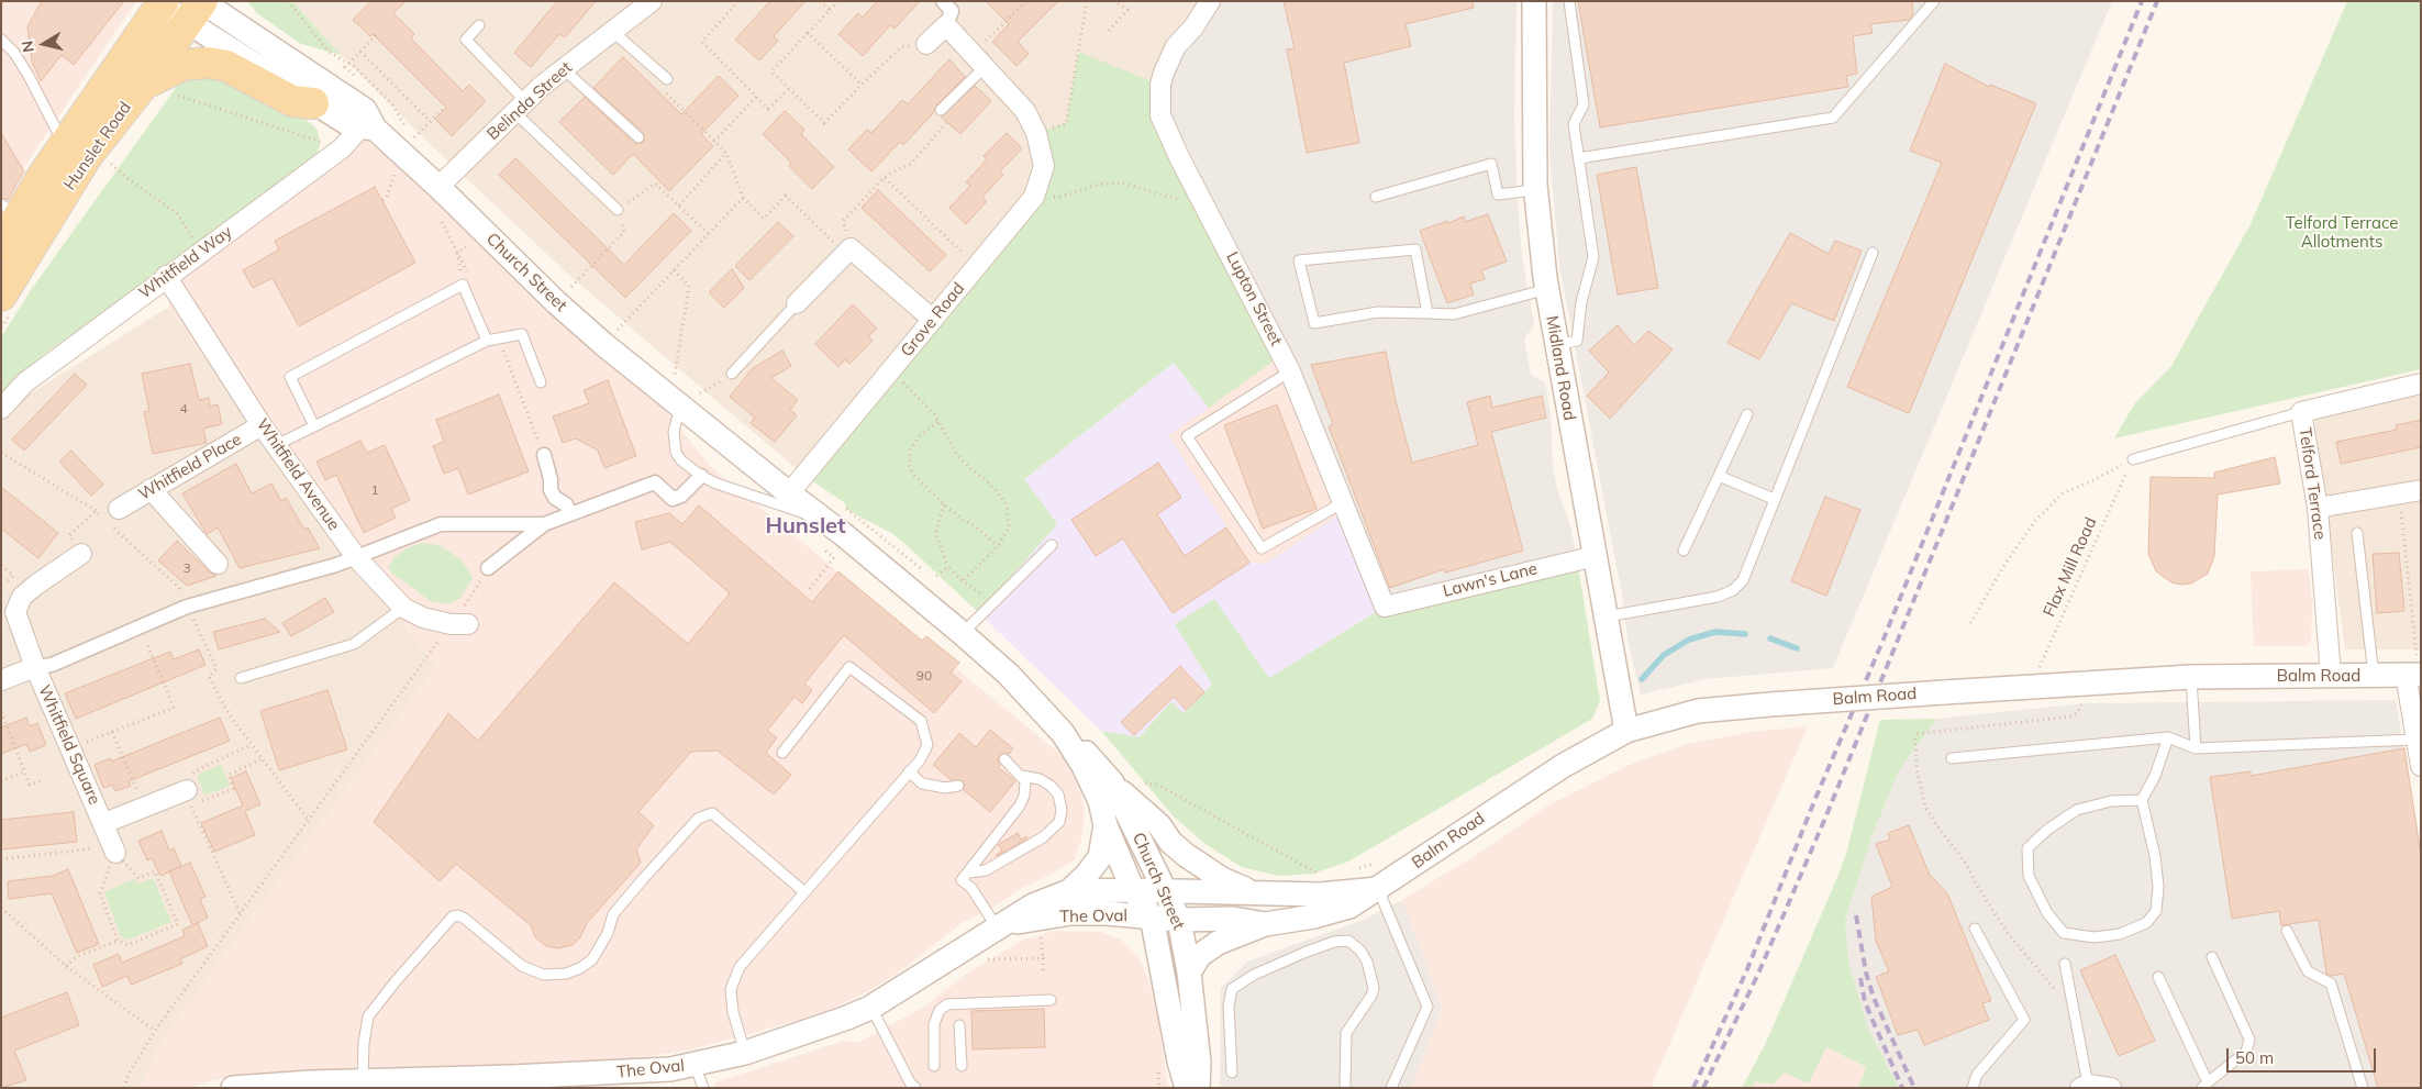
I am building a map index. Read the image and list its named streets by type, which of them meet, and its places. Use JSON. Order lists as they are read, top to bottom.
{
  "streets": {
    "main road": ["Hunslet Road"],
    "street": [
      "Belinda Street",
      "Whitfield Way",
      "Church Street",
      "Lupton Street",
      "Grove Road",
      "Midland Road",
      "Whitfield Place",
      "Whitfield Avenue",
      "Telford Terrace",
      "Lawn's Lane",
      "Balm Road",
      "Whitfield Square",
      "The Oval"
    ],
    "path": ["Flax Mill Road"]
  },
  "crossings": [
    ["Belinda Street", "Church Street"],
    ["Hunslet Road", "Church Street"],
    ["Whitfield Way", "Church Street"],
    ["Whitfield Way", "Whitfield Avenue"],
    ["Church Street", "Grove Road"],
    ["Church Street", "Balm Road"],
    ["Church Street", "The Oval"],
    ["Lupton Street", "Lawn's Lane"],
    ["Midland Road", "Lawn's Lane"],
    ["Midland Road", "Balm Road"],
    ["Whitfield Place", "Whitfield Avenue"],
    ["Telford Terrace", "Balm Road"],
    ["Flax Mill Road", "Balm Road"],
    ["Balm Road", "The Oval"]
  ],
  "districts": ["Hunslet"],
  "parks": ["Telford Terrace Allotments"],
  "house_numbers": [
    "4",
    "1",
    "3",
    "90"
  ],
  "scale_bar": "50 m",
  "north": "left"
}
